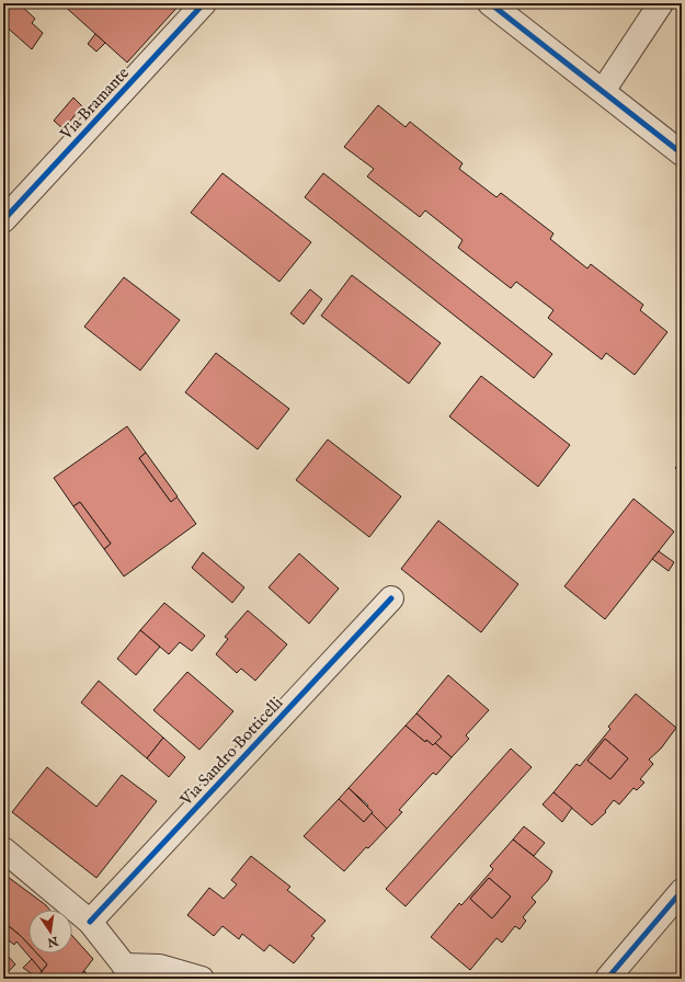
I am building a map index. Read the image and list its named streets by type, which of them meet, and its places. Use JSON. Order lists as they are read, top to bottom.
{
  "streets": {
    "street": ["Via Bramante", "Via Sandro Botticelli"]
  },
  "north": "bottom"
}
